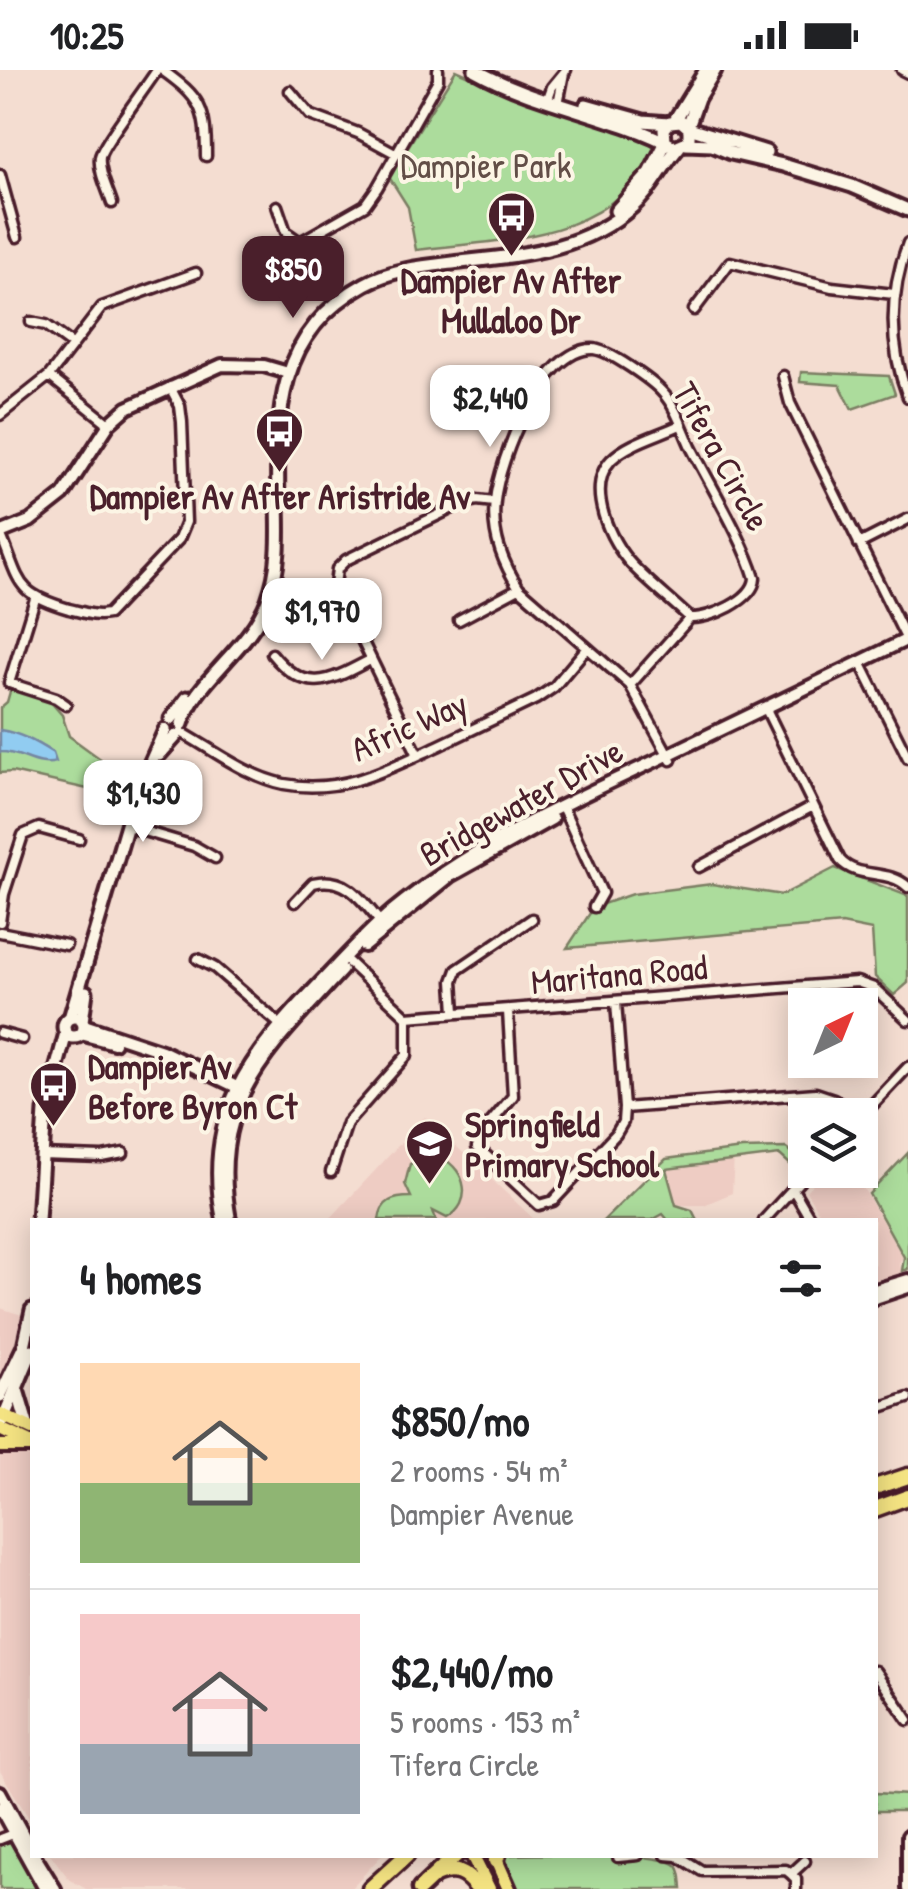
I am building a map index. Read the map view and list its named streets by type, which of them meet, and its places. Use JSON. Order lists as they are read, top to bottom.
{
  "streets": {
    "street": [
      "Tifera Circle",
      "Afric Way",
      "Bridgewater Drive",
      "Maritana Road"
    ]
  },
  "crossings": [
    ["Tifera Circle", "Afric Way"],
    ["Tifera Circle", "Bridgewater Drive"]
  ],
  "parks": ["Dampier Park"],
  "places": {
    "bus stop": ["Dampier Av After Mullaloo Dr", "Dampier Av After Aristride Av", "Dampier Av Before Byron Ct"],
    "school or university": ["Springfield Primary School"]
  },
  "north": "top right",
  "page": {
    "status": "10:25",
    "price": [
      "$850",
      "$2,440",
      "$1,970",
      "$1,430"
    ],
    "heading": "4 homes",
    "list": [
      {
        "name": "$850/mo",
        "note": "2 rooms · 54 m² · Dampier Avenue"
      },
      {
        "name": "$2,440/mo",
        "note": "5 rooms · 153 m² · Tifera Circle"
      }
    ]
  }
}
